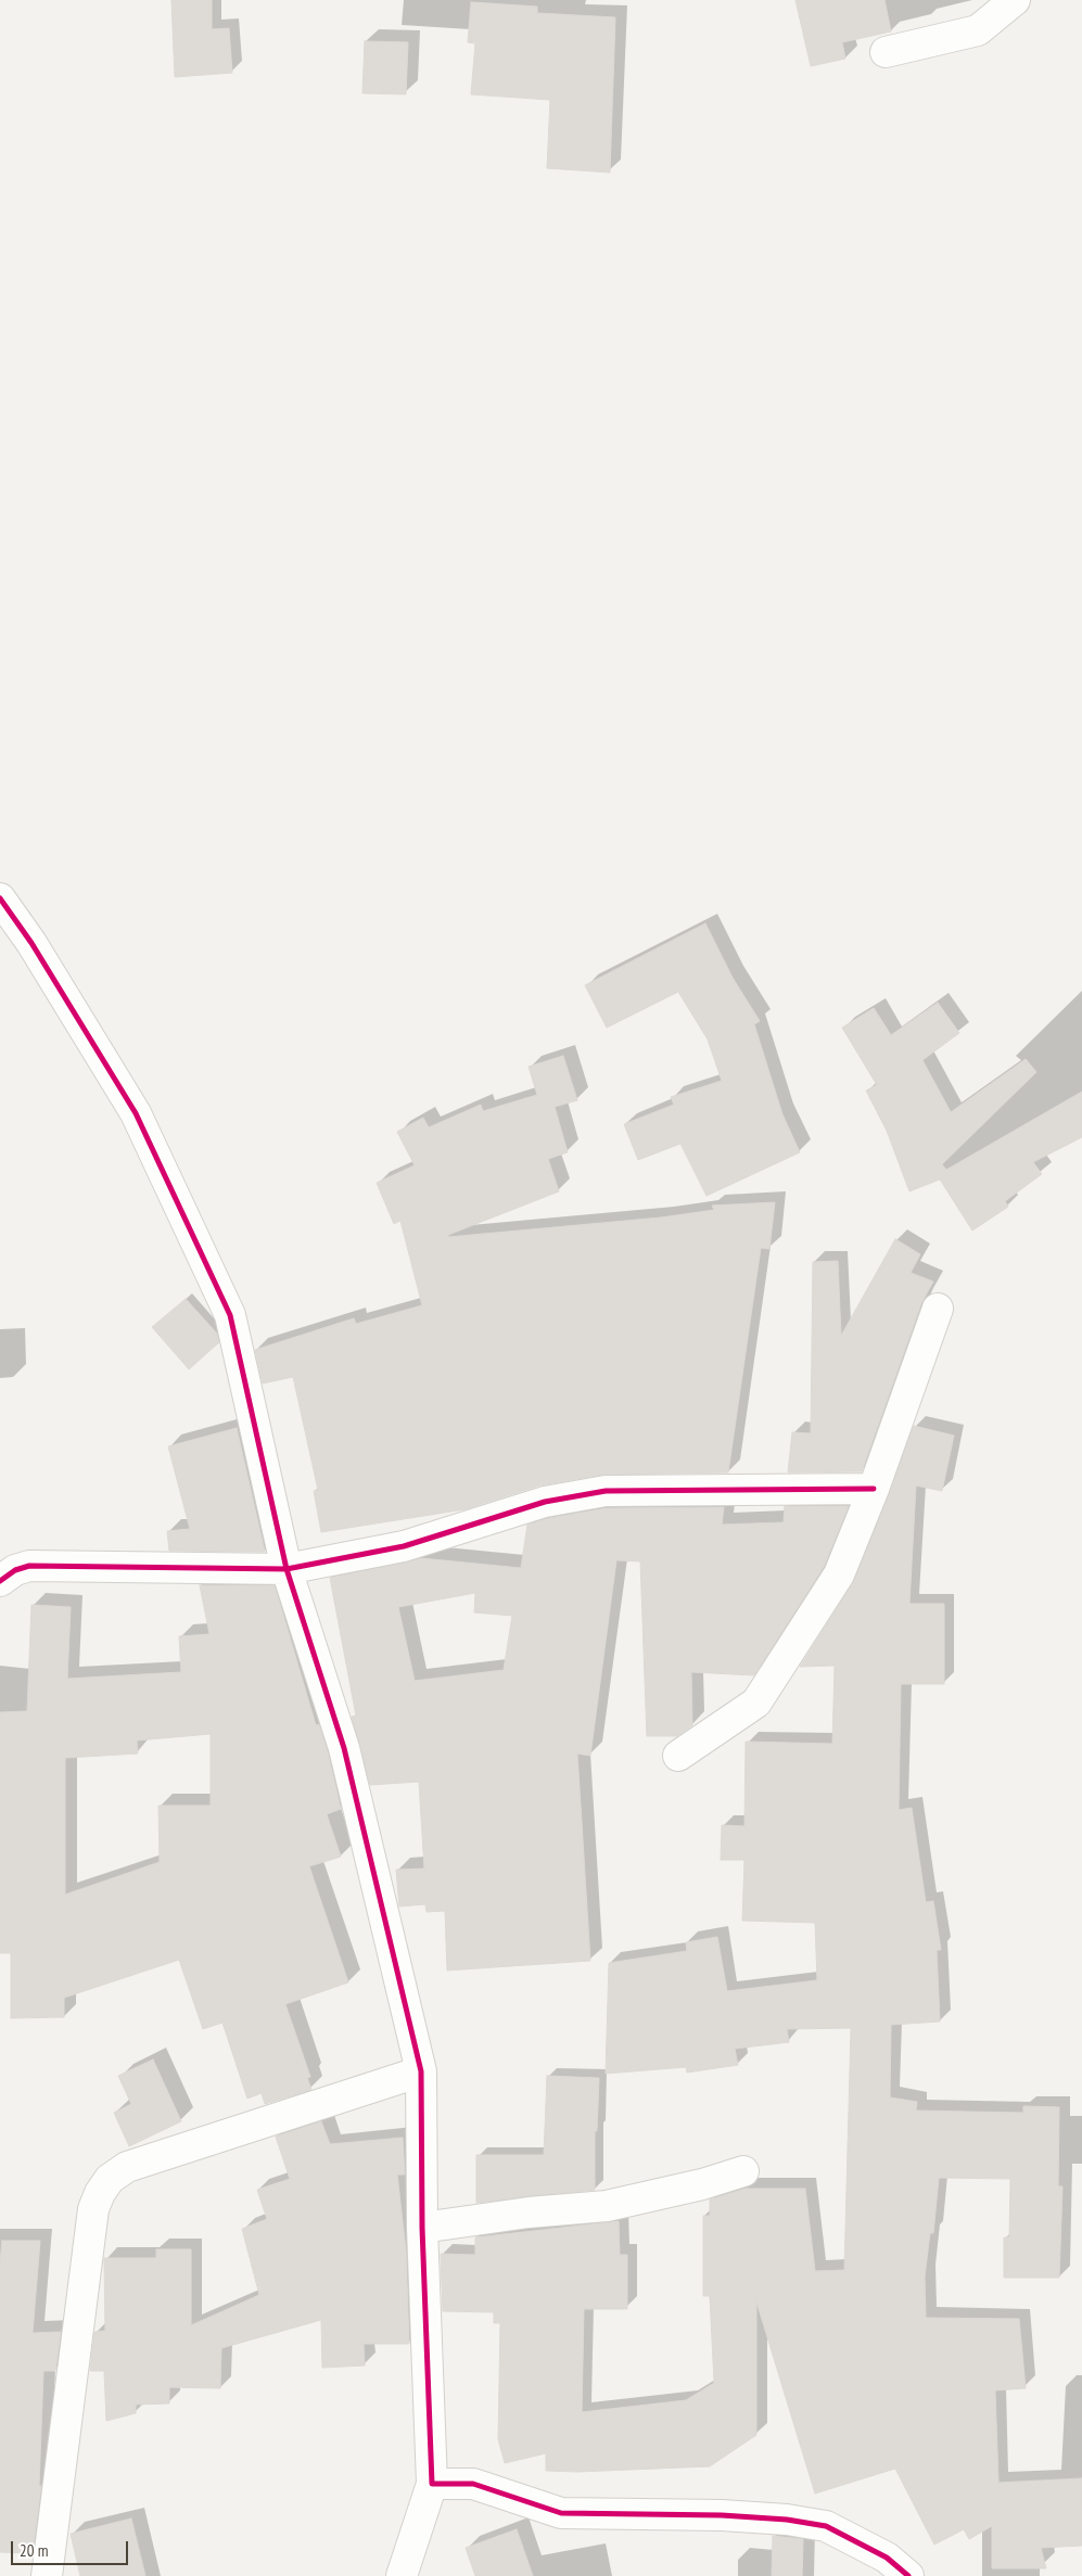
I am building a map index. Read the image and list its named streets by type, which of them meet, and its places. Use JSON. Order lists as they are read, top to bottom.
{
  "scale_bar": "20 m"
}
